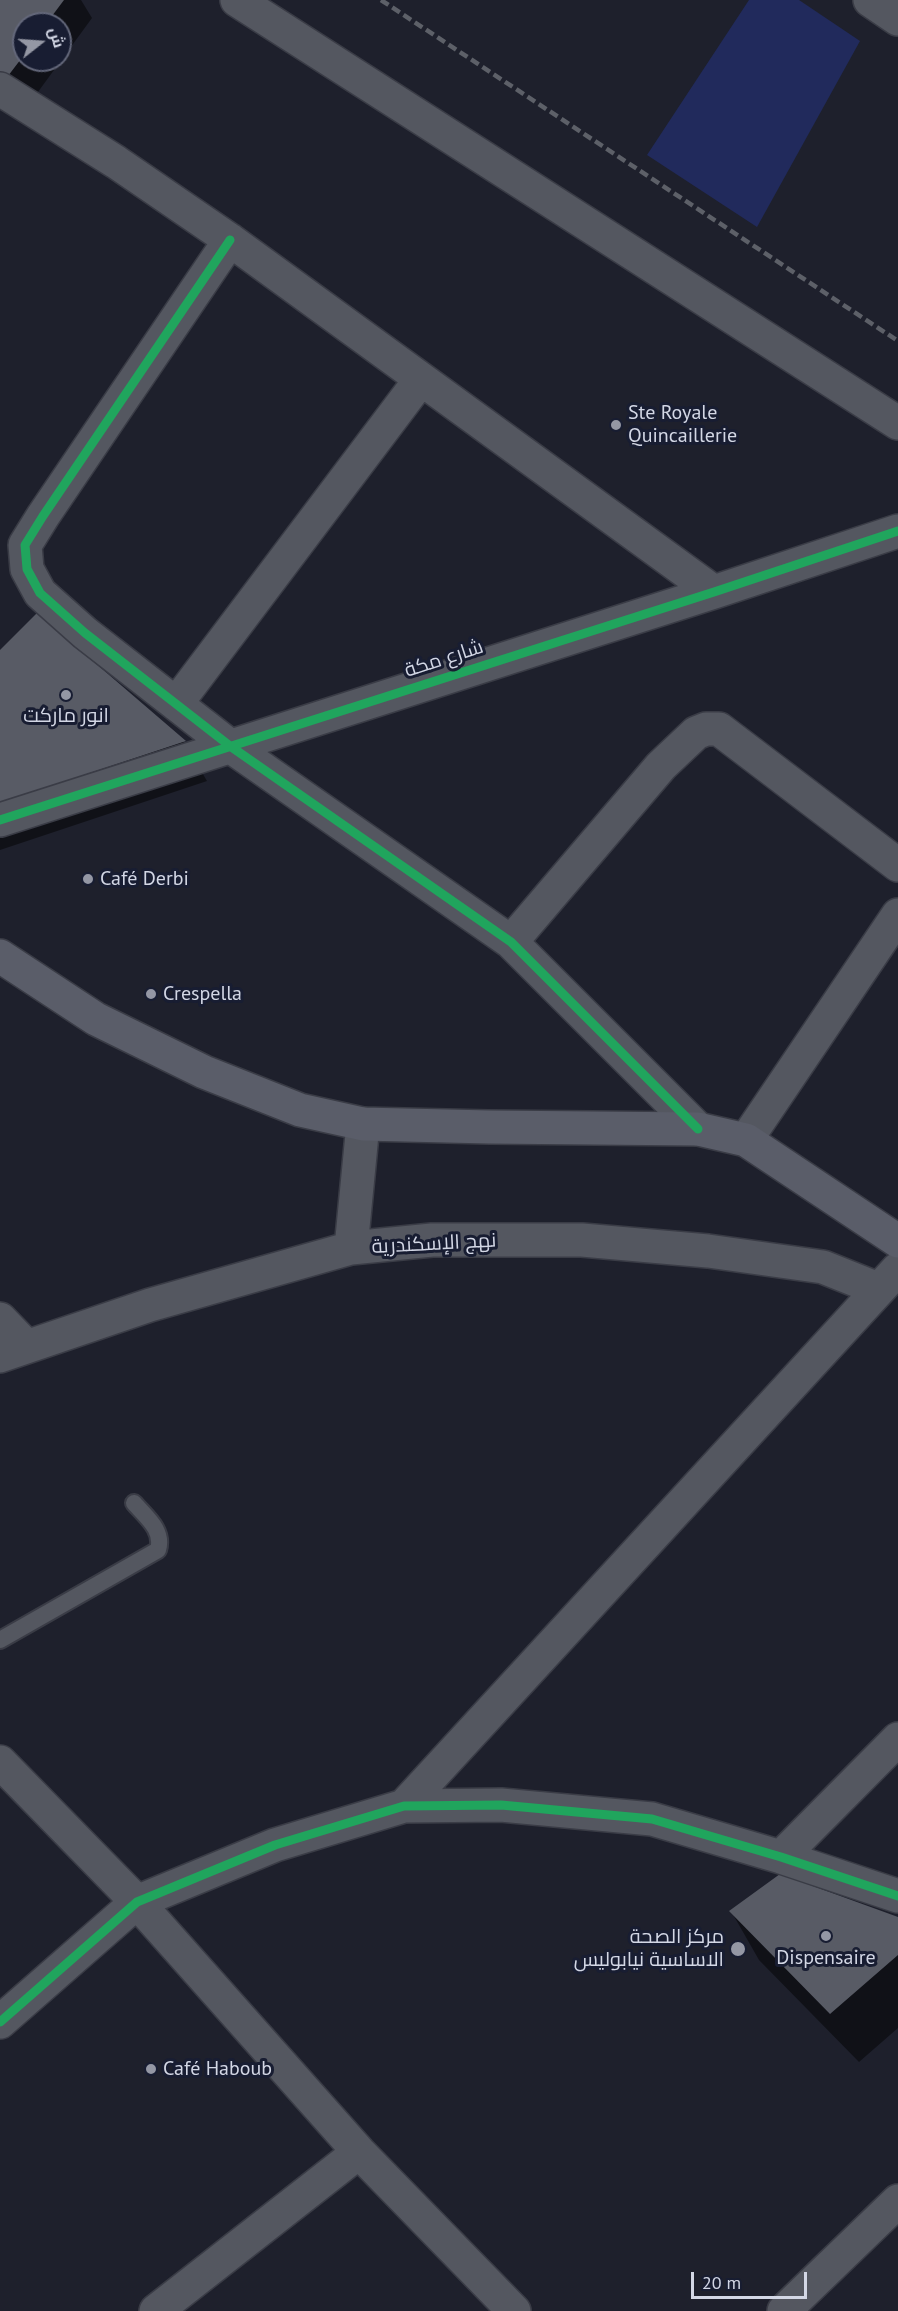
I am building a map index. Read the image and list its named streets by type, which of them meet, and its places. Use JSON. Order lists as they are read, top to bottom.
{
  "streets": {
    "street": ["شارع مكة", "نهج الإسكندرية"]
  },
  "places": [
    "Ste Royale Quincaillerie",
    "انور ماركت",
    "Café Derbi",
    "Crespella",
    "Dispensaire",
    "مركز الصحة الاساسية نيابوليس",
    "Café Haboub"
  ],
  "scale_bar": "20 m",
  "north": "right"
}
